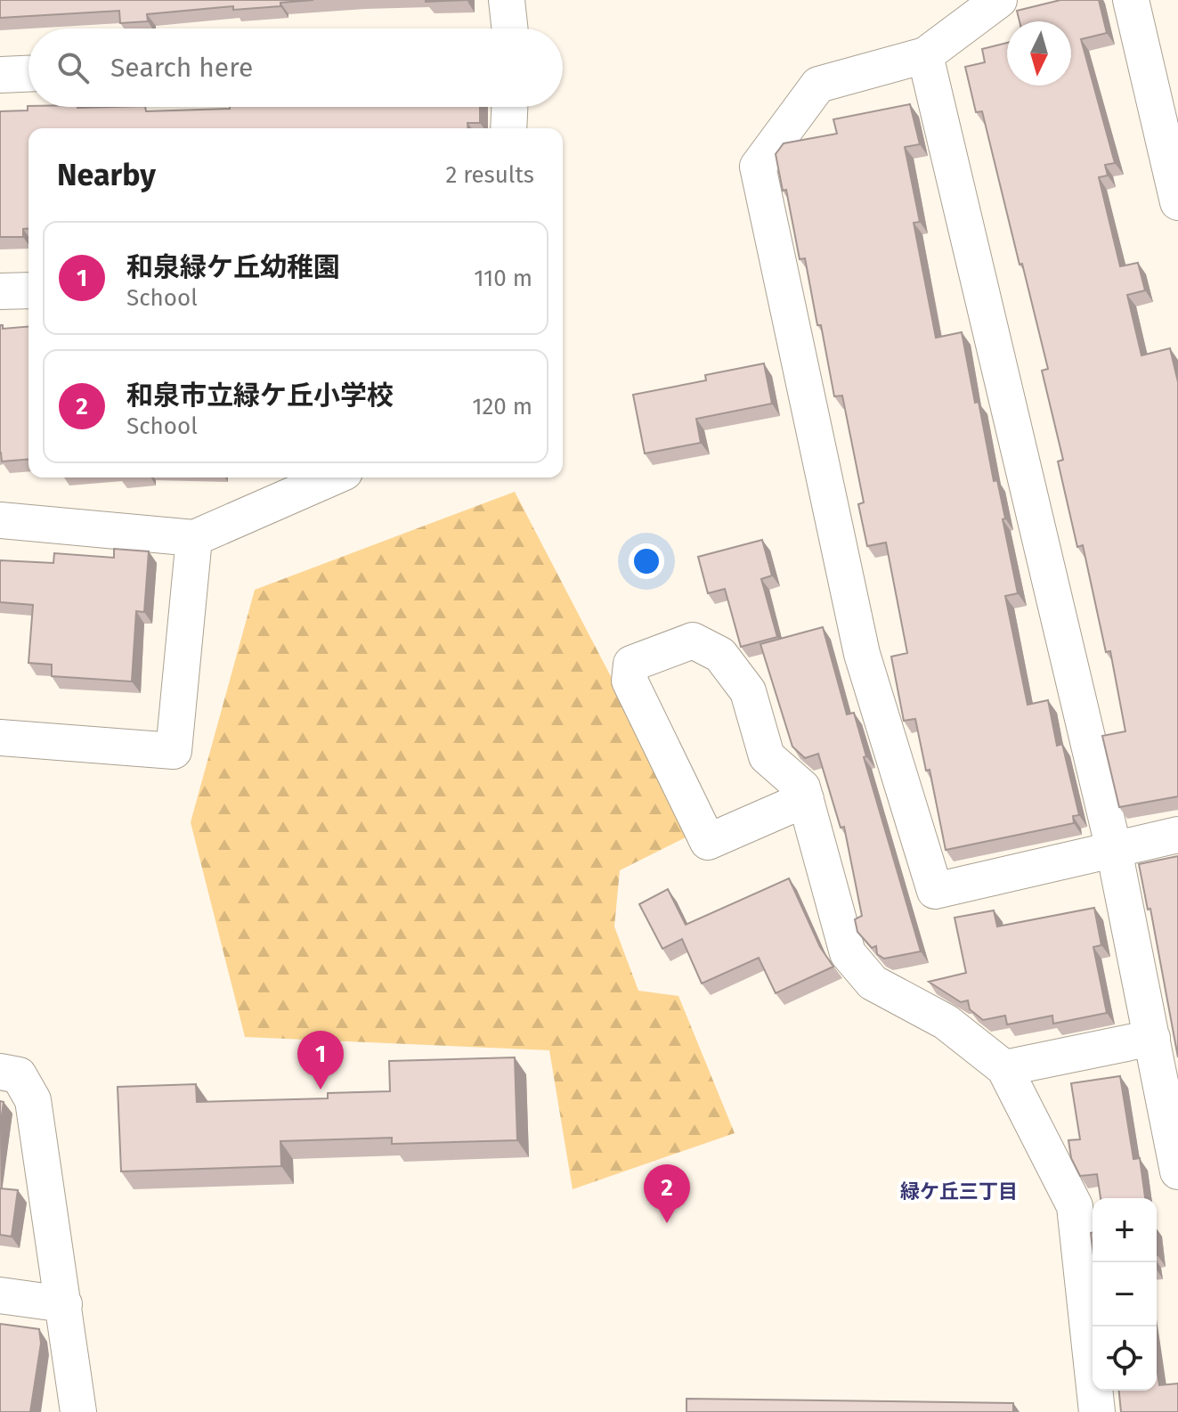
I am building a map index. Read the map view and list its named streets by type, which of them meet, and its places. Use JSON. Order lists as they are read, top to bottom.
{
  "districts": ["緑ケ丘三丁目"],
  "north": "bottom",
  "page": {
    "search": "Search here",
    "heading": ["Nearby", "2 results"],
    "list": [
      {
        "mark": "1",
        "name": "和泉緑ケ丘幼稚園",
        "note": "School",
        "value": "110 m"
      },
      {
        "mark": "2",
        "name": "和泉市立緑ケ丘小学校",
        "note": "School",
        "value": "120 m"
      }
    ],
    "pins": ["1", "2"],
    "map_buttons": ["+", "−"]
  }
}
